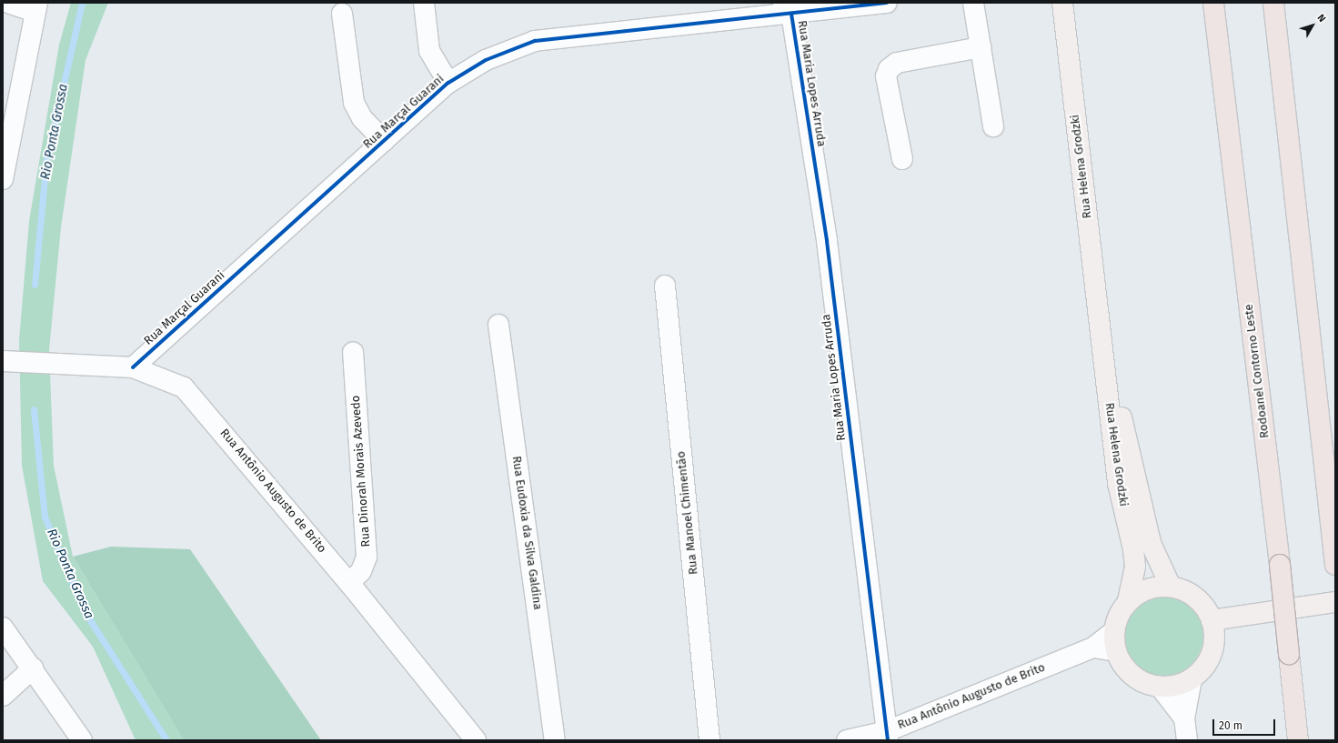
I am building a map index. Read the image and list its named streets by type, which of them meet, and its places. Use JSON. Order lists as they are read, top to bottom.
{
  "streets": {
    "highway": ["Rodoanel Contorno Leste"],
    "main road": ["Rua Helena Grodzki"],
    "street": [
      "Rua Maria Lopes Arruda",
      "Rua Marçal Guarani",
      "Rua Dinorah Morais Azevedo",
      "Rua Antônio Augusto de Brito",
      "Rua Manoel Chimentão",
      "Rua Eudoxia da Silva Galdina"
    ]
  },
  "crossings": [
    ["Rua Maria Lopes Arruda", "Rua Marçal Guarani"],
    ["Rua Maria Lopes Arruda", "Rua Antônio Augusto de Brito"],
    ["Rua Marçal Guarani", "Rua Antônio Augusto de Brito"],
    ["Rua Helena Grodzki", "Rua Antônio Augusto de Brito"],
    ["Rua Dinorah Morais Azevedo", "Rua Antônio Augusto de Brito"]
  ],
  "water": ["Rio Ponta Grossa"],
  "scale_bar": "20 m",
  "north": "top right"
}
